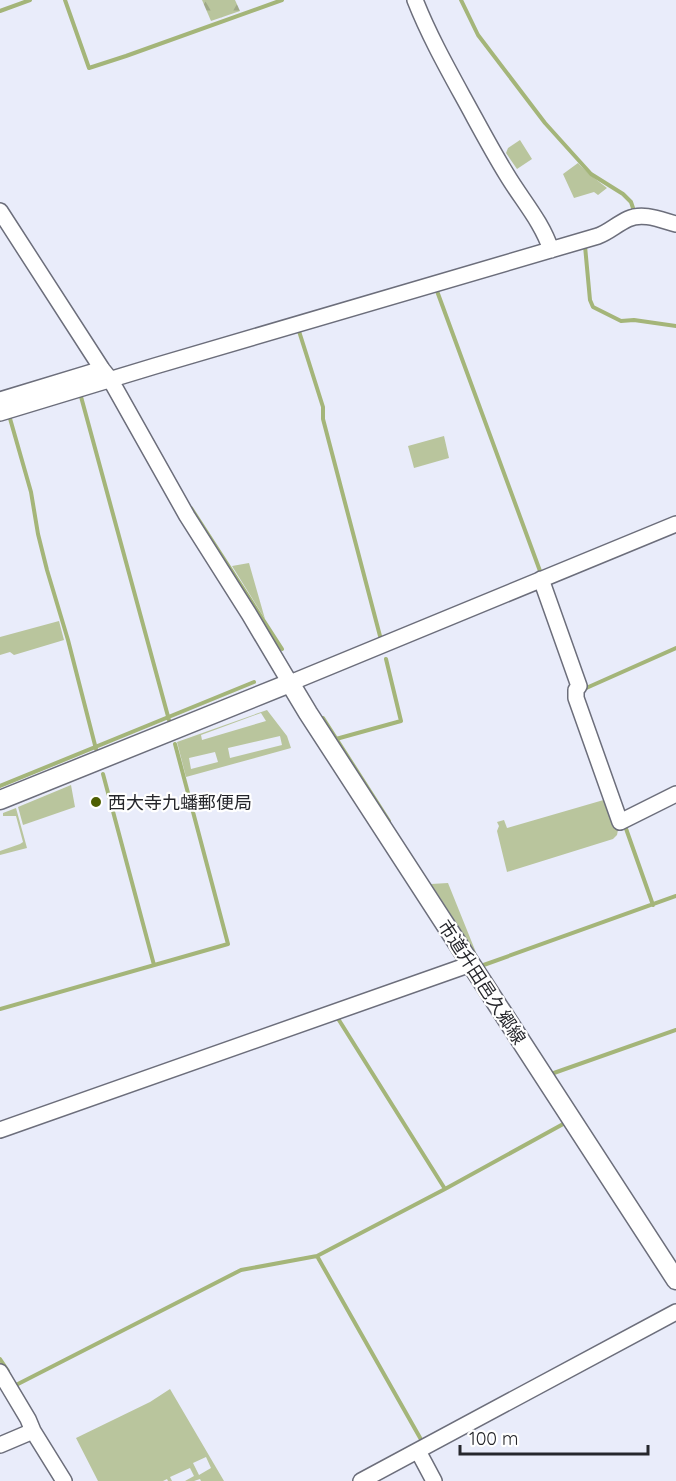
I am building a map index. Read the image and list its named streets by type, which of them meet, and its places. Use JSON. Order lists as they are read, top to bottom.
{
  "streets": {
    "street": ["市道升田邑久郷線"]
  },
  "places": ["西大寺九蟠郵便局"],
  "scale_bar": "100 m"
}
